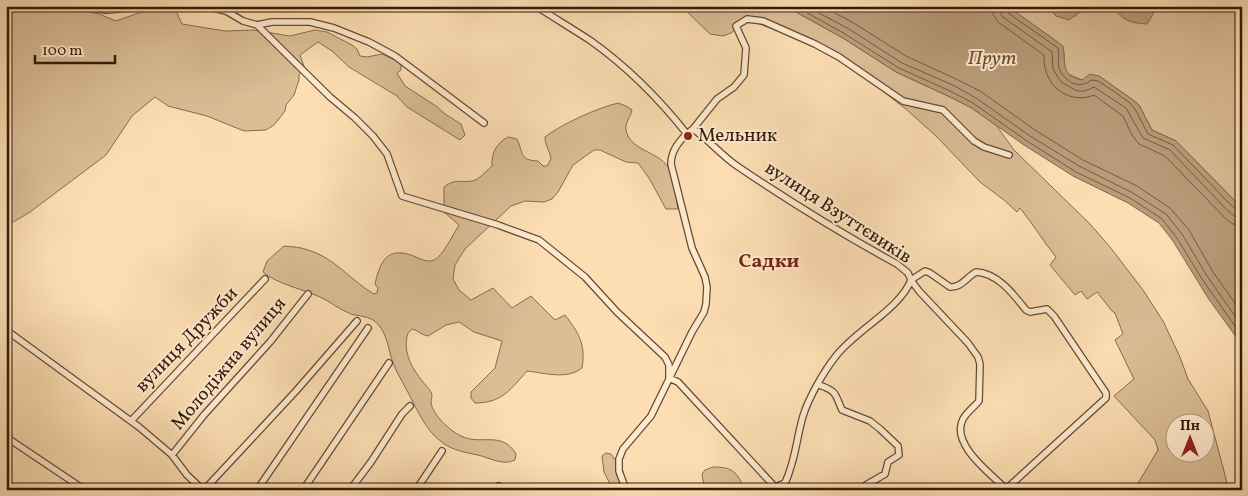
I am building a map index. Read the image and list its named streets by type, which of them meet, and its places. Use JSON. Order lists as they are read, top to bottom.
{
  "streets": {
    "street": ["вулиця Взуттєвиків", "вулиця Дружби", "Молодіжна вулиця"]
  },
  "districts": ["Садки"],
  "water": ["Прут"],
  "places": ["Мельник"],
  "scale_bar": "100 m",
  "north": "top"
}
